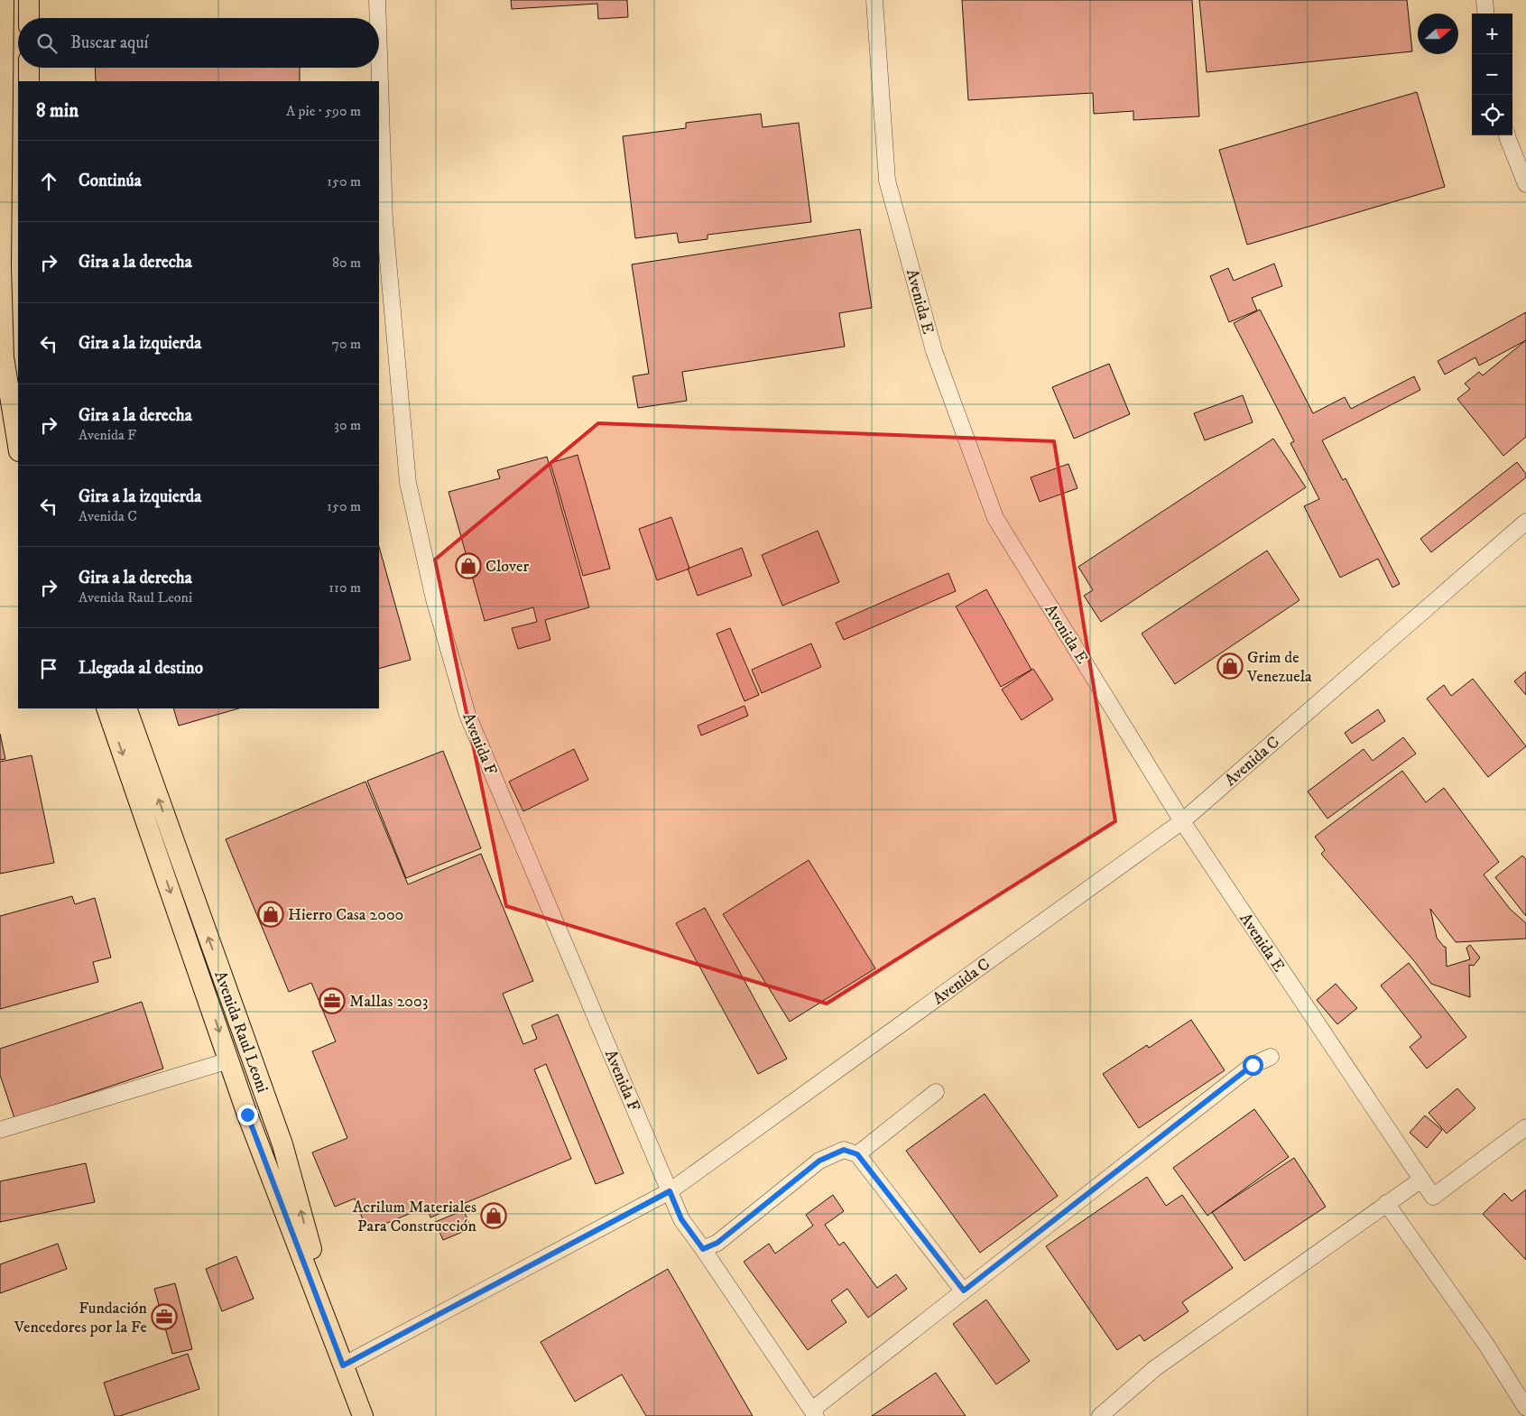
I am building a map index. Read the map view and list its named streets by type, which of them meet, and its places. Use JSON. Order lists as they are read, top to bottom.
{
  "streets": {
    "main road": ["Avenida Raul Leoni"],
    "street": ["Avenida E", "Avenida F", "Avenida C"]
  },
  "crossings": [
    ["Avenida E", "Avenida C"],
    ["Avenida F", "Avenida C"],
    ["Avenida C", "Avenida Raul Leoni"]
  ],
  "places": {
    "shop": [
      "Clover",
      "Grim de Venezuela",
      "Hierro Casa 2000",
      "Acrilum Materiales Para Construcción"
    ],
    "office": ["Mallas 2003", "Fundación Vencedores por la Fe"]
  },
  "north": "right",
  "page": {
    "map_buttons": ["+", "−"],
    "search": "Buscar aquí",
    "heading": ["8 min", "A pie · 590 m"],
    "list": [
      ["Continúa", "150 m"],
      ["Gira a la derecha", "80 m"],
      ["Gira a la izquierda", "70 m"],
      ["Gira a la derecha", "Avenida F", "30 m"],
      ["Gira a la izquierda", "Avenida C", "150 m"],
      ["Gira a la derecha", "Avenida Raul Leoni", "110 m"],
      "Llegada al destino"
    ]
  }
}
